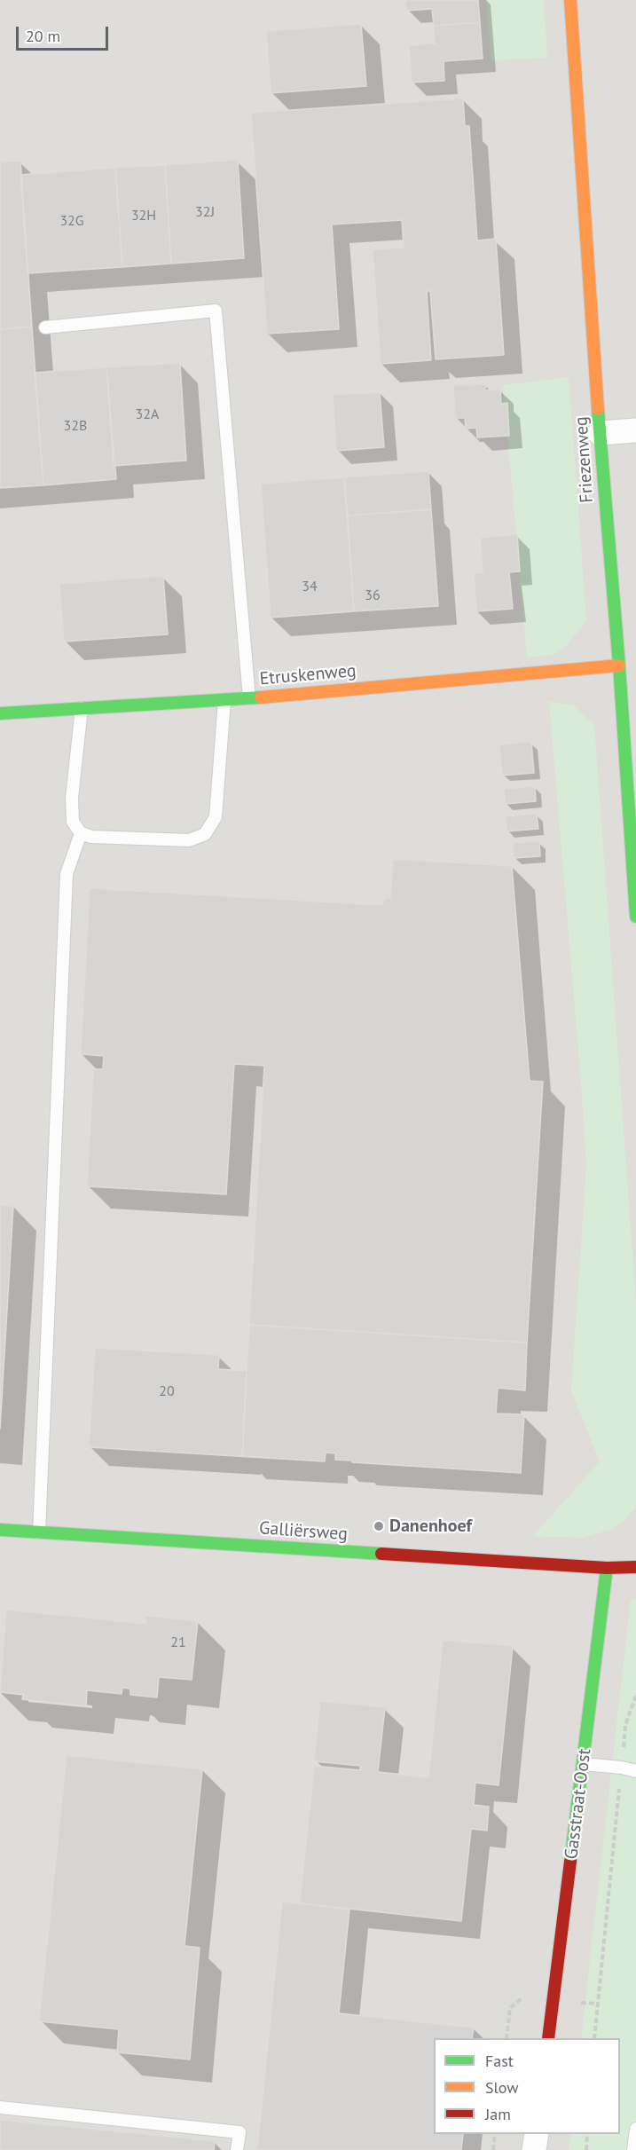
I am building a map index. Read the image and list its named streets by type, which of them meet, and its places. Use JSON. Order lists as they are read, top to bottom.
{
  "streets": {
    "street": [
      "Friezenweg",
      "Etruskenweg",
      "Galliërsweg",
      "Gasstraat-Oost"
    ]
  },
  "crossings": [
    ["Friezenweg", "Etruskenweg"],
    ["Galliërsweg", "Gasstraat-Oost"]
  ],
  "places": ["Danenhoef"],
  "house_numbers": [
    "32J",
    "32H",
    "32G",
    "32A",
    "32B",
    "34",
    "36",
    "20",
    "21"
  ],
  "legend": ["Fast", "Slow", "Jam"],
  "scale_bar": "20 m"
}
